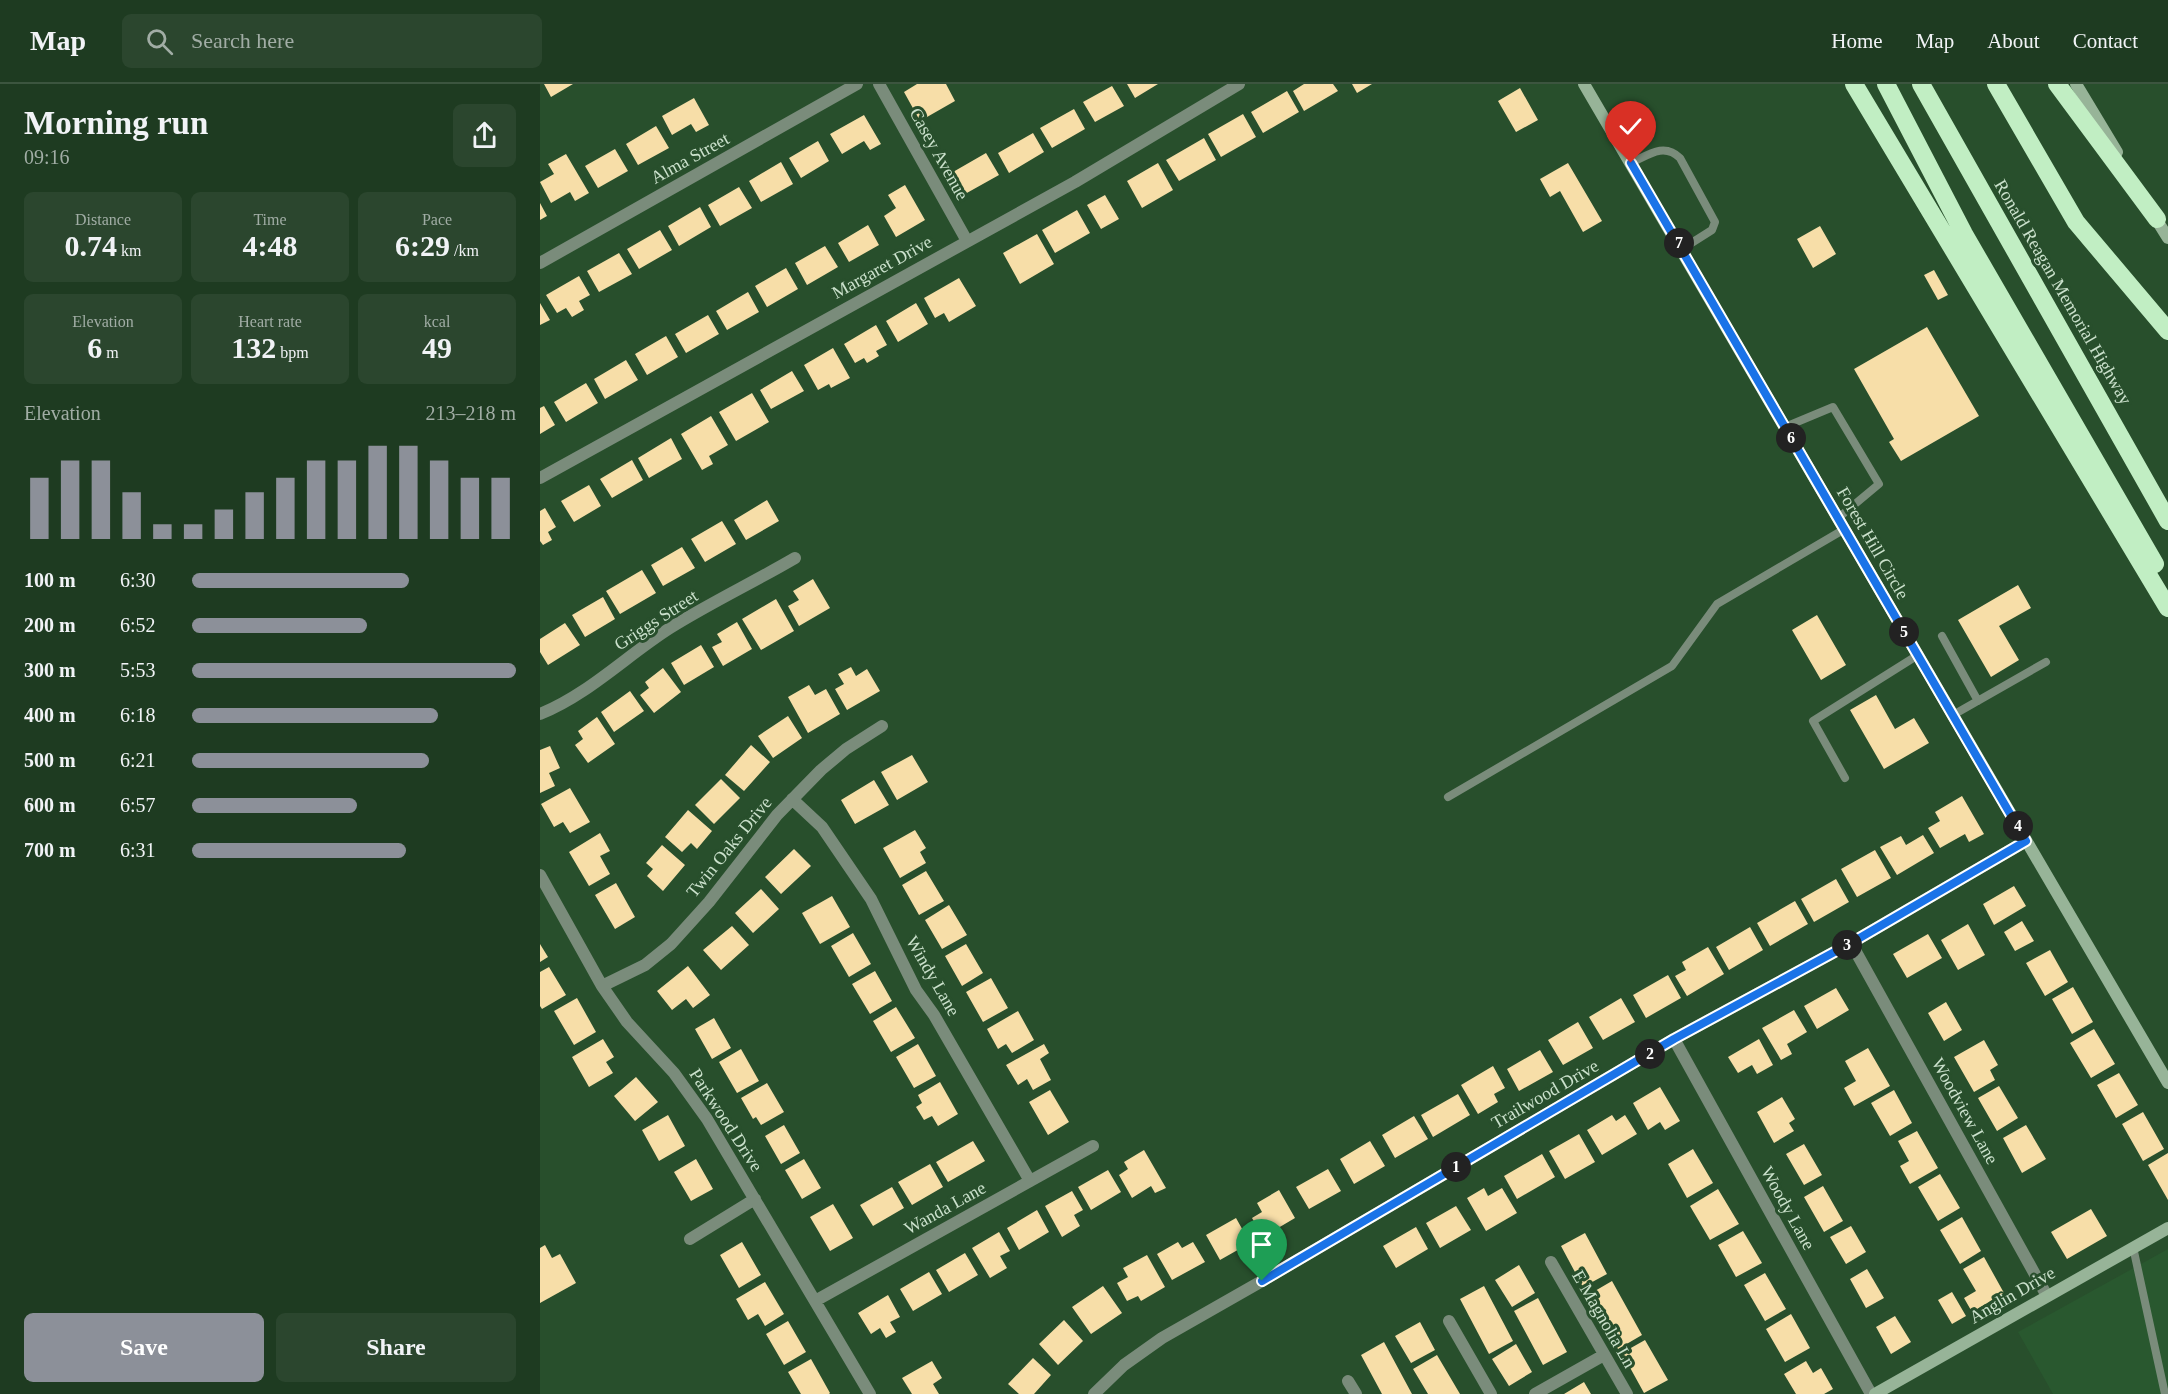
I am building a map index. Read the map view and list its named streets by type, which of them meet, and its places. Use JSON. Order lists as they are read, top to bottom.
{
  "streets": {
    "highway": ["Ronald Reagan Memorial Highway"],
    "street": [
      "Casey Avenue",
      "Alma Street",
      "Margaret Drive",
      "Forest Hill Circle",
      "Griggs Street",
      "Twin Oaks Drive",
      "Windy Lane",
      "Trailwood Drive",
      "Woodview Lane",
      "Parkwood Drive",
      "Wanda Lane",
      "Woody Lane",
      "Anglin Drive",
      "E Magnolia Ln"
    ]
  },
  "crossings": [
    ["Casey Avenue", "Margaret Drive"],
    ["Forest Hill Circle", "Trailwood Drive"],
    ["Twin Oaks Drive", "Windy Lane"],
    ["Twin Oaks Drive", "Parkwood Drive"],
    ["Windy Lane", "Wanda Lane"],
    ["Trailwood Drive", "Woodview Lane"],
    ["Trailwood Drive", "Woody Lane"],
    ["Woodview Lane", "Anglin Drive"],
    ["Parkwood Drive", "Wanda Lane"],
    ["Woody Lane", "Anglin Drive"]
  ],
  "page": {
    "header": "Map",
    "search": "Search here",
    "nav": [
      "Home",
      "Map",
      "About",
      "Contact"
    ],
    "heading": ["Morning run", "09:16"],
    "stats": [
      ["Distance", "0.74 km"],
      ["Time", "4:48"],
      ["Pace", "6:29 /km"],
      ["Elevation", "6 m"],
      ["Heart rate", "132 bpm"],
      ["kcal", "49"]
    ],
    "pins": [
      "7",
      "6",
      "5",
      "4",
      "3",
      "2",
      "1"
    ],
    "chart": ["Elevation", "213–218 m"],
    "list": [
      {
        "name": "100 m",
        "note": "6:30"
      },
      {
        "name": "200 m",
        "note": "6:52"
      },
      {
        "name": "300 m",
        "note": "5:53"
      },
      {
        "name": "400 m",
        "note": "6:18"
      },
      {
        "name": "500 m",
        "note": "6:21"
      },
      {
        "name": "600 m",
        "note": "6:57"
      },
      {
        "name": "700 m",
        "note": "6:31"
      }
    ],
    "buttons": ["Save", "Share"]
  }
}
